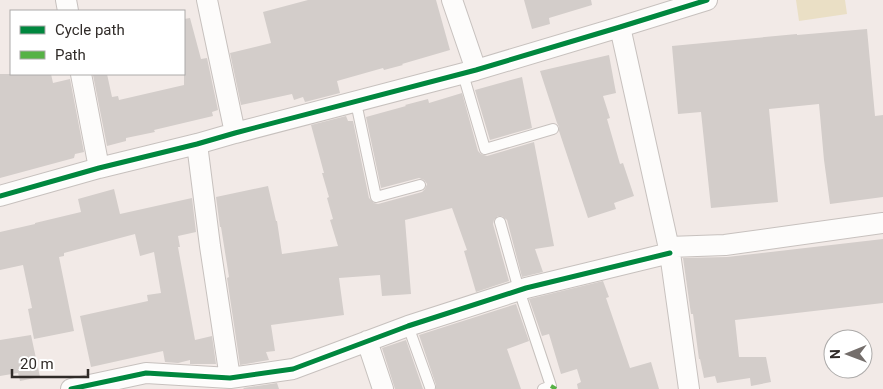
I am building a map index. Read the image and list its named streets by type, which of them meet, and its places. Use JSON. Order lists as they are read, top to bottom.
{
  "legend": ["Cycle path", "Path"],
  "scale_bar": "20 m",
  "north": "left"
}
